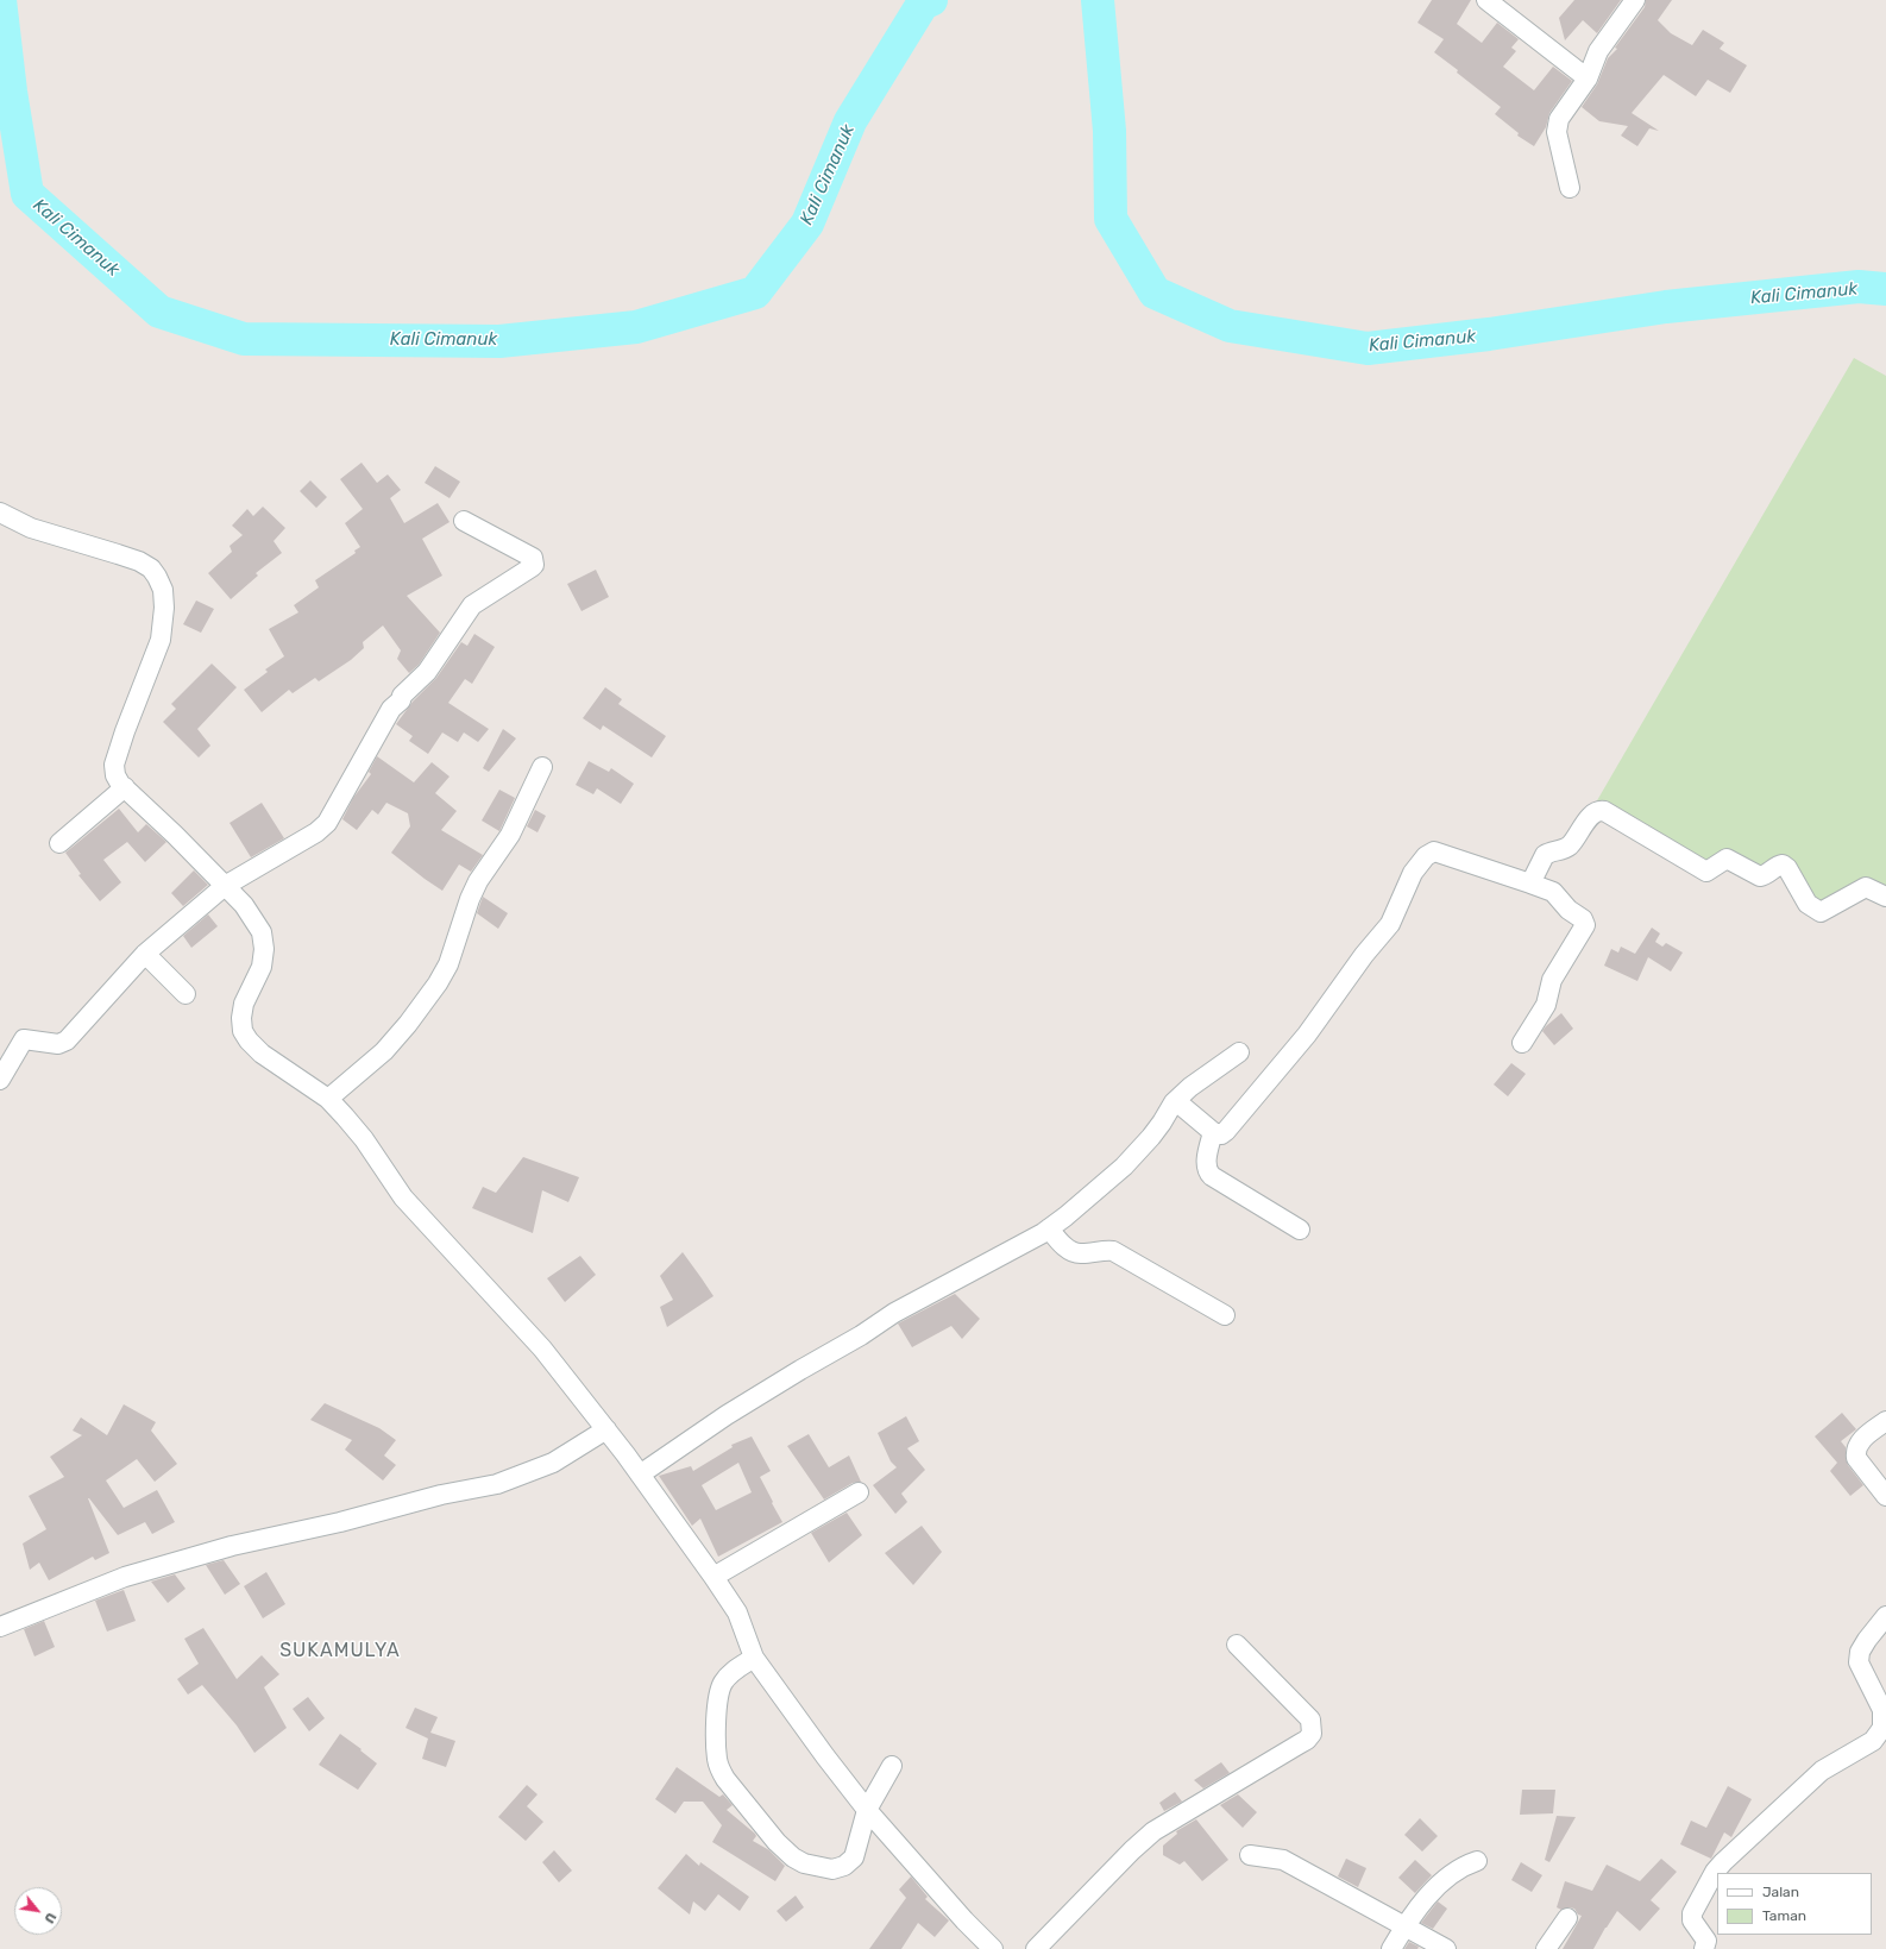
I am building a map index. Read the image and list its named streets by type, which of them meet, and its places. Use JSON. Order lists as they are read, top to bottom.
{
  "districts": ["SUKAMULYA"],
  "water": ["Kali Cimanuk"],
  "legend": ["Jalan", "Taman"],
  "north": "bottom right"
}
